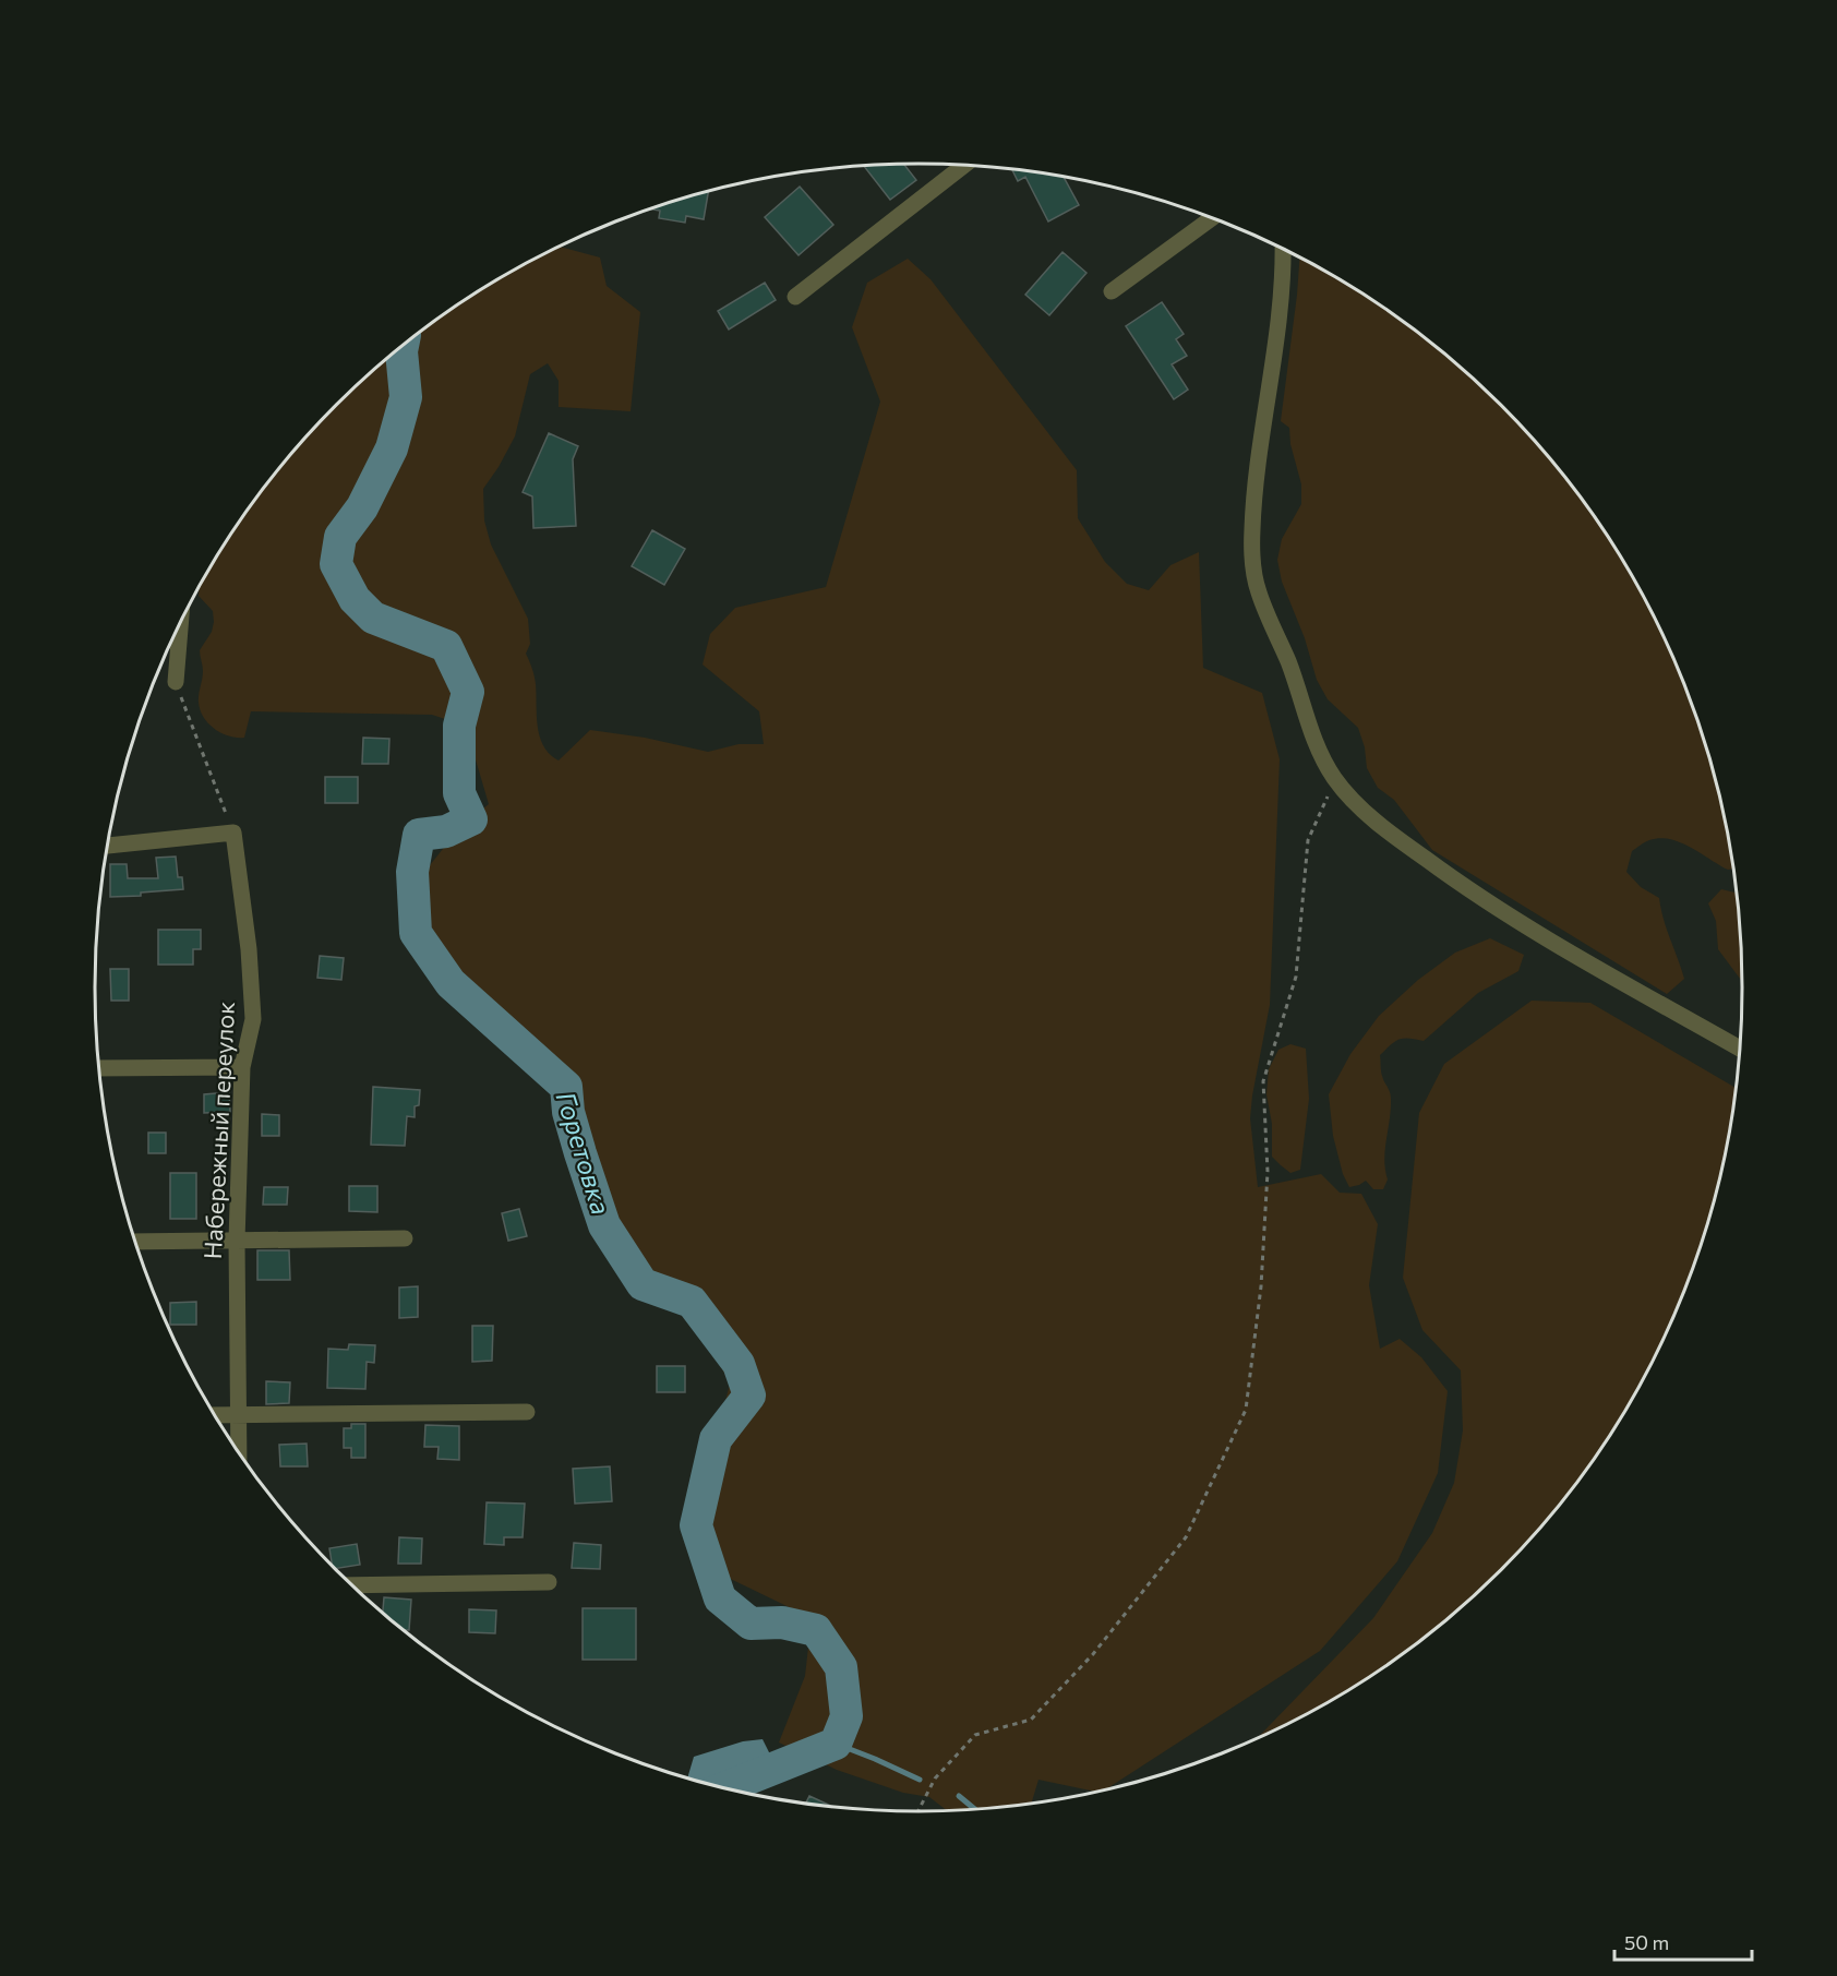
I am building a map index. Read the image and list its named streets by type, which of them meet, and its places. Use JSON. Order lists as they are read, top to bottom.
{
  "streets": {
    "street": ["Набережный переулок"]
  },
  "water": ["Горетовка"],
  "scale_bar": "50 m"
}
